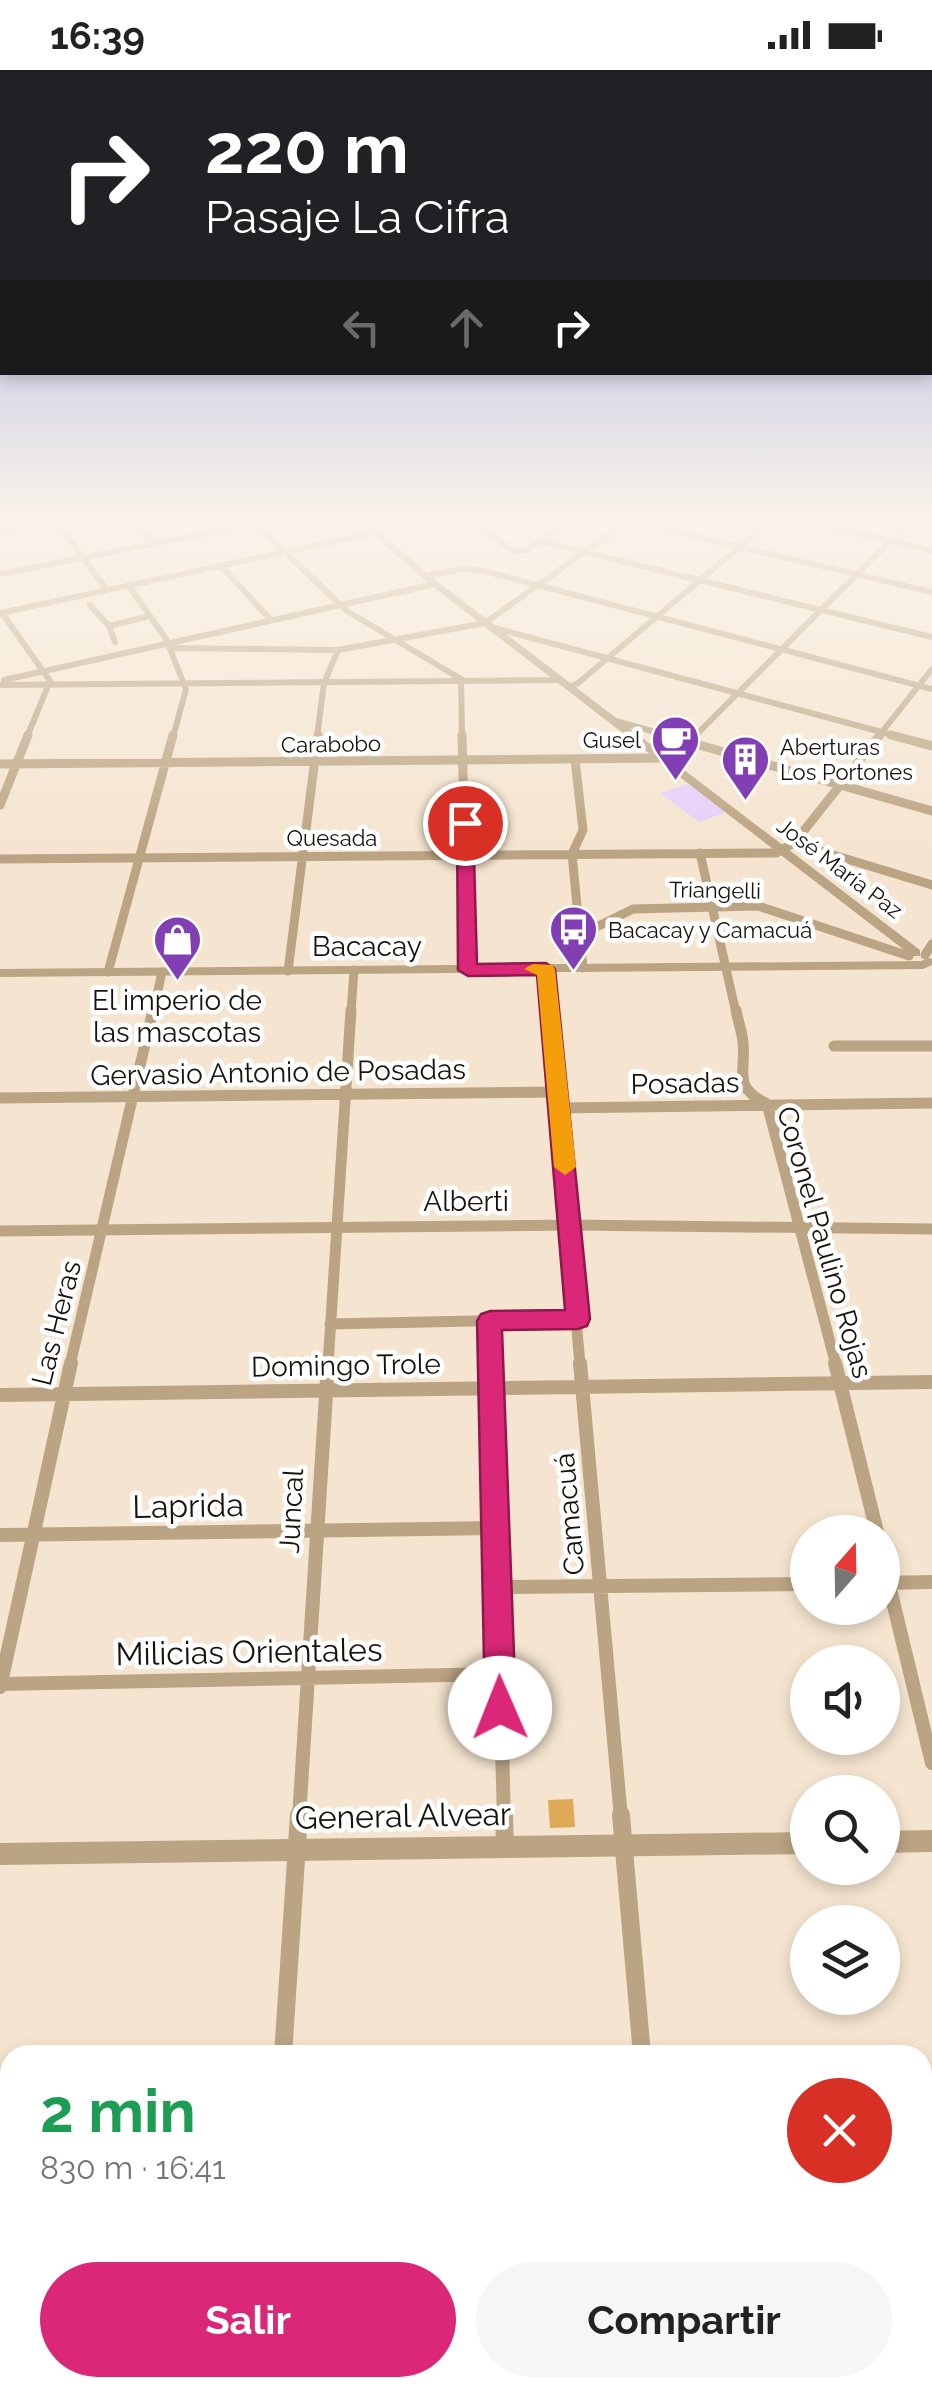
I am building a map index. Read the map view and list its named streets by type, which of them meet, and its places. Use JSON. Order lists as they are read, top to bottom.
{
  "streets": {
    "street": [
      "Carabobo",
      "Quesada",
      "José María Paz",
      "Triangelli",
      "Bacacay",
      "Gervasio Antonio de Posadas",
      "Posadas",
      "Alberti",
      "Coronel Paulino Rojas",
      "Las Heras",
      "Domingo Trole",
      "Laprida",
      "Juncal",
      "Camacuá",
      "Milicias Orientales",
      "General Alvear"
    ]
  },
  "crossings": [
    ["Carabobo", "José María Paz"],
    ["Quesada", "José María Paz"],
    ["Quesada", "Coronel Paulino Rojas"],
    ["José María Paz", "Triangelli"],
    ["José María Paz", "Bacacay"],
    ["Triangelli", "Bacacay"],
    ["Triangelli", "Coronel Paulino Rojas"],
    ["Bacacay", "Coronel Paulino Rojas"],
    ["Bacacay", "Las Heras"],
    ["Bacacay", "Juncal"],
    ["Bacacay", "Camacuá"],
    ["Gervasio Antonio de Posadas", "Las Heras"],
    ["Gervasio Antonio de Posadas", "Juncal"],
    ["Gervasio Antonio de Posadas", "Camacuá"],
    ["Posadas", "Coronel Paulino Rojas"],
    ["Posadas", "Camacuá"],
    ["Alberti", "Coronel Paulino Rojas"],
    ["Alberti", "Las Heras"],
    ["Alberti", "Juncal"],
    ["Alberti", "Camacuá"],
    ["Coronel Paulino Rojas", "Domingo Trole"],
    ["Las Heras", "Domingo Trole"],
    ["Las Heras", "Laprida"],
    ["Las Heras", "Milicias Orientales"],
    ["Domingo Trole", "Juncal"],
    ["Domingo Trole", "Camacuá"],
    ["Laprida", "Juncal"],
    ["Juncal", "Milicias Orientales"],
    ["Juncal", "General Alvear"],
    ["Camacuá", "General Alvear"]
  ],
  "places": {
    "cafe": ["Gusel"],
    "building": ["Aberturas Los Portones"],
    "bus stop": ["Bacacay y Camacuá"],
    "shop": ["El imperio de las mascotas"]
  },
  "north": "top",
  "page": {
    "status": "16:39",
    "turn": ["220 m", "Pasaje La Cifra"],
    "heading": ["2 min", "830 m · 16:41"],
    "buttons": ["Salir", "Compartir"]
  }
}
